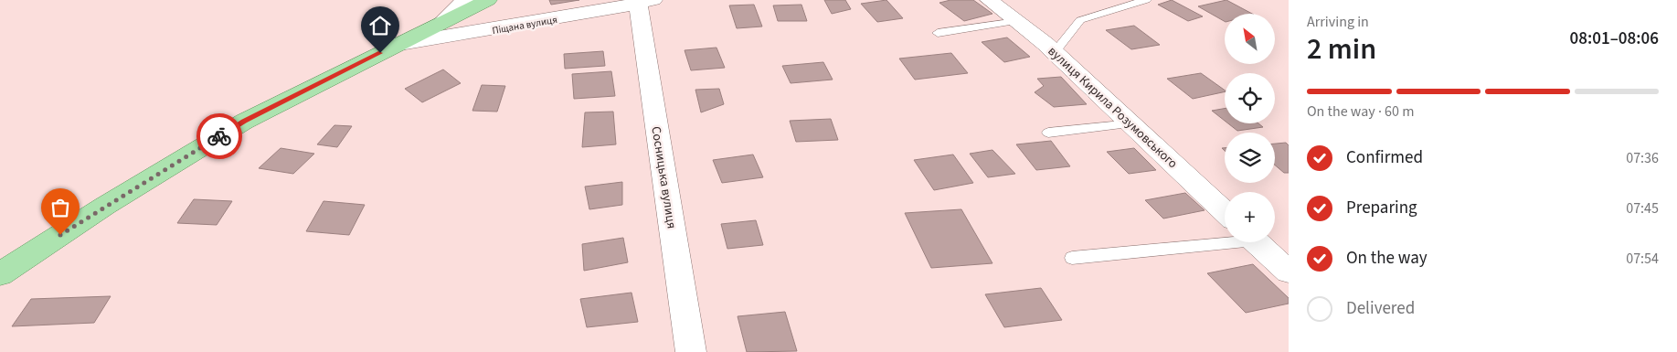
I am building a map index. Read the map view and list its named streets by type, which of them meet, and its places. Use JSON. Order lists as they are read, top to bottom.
{
  "streets": {
    "street": ["Піщана вулиця", "вулиця Кирила Розумовського", "Сосницька вулиця"]
  },
  "crossings": [
    ["Піщана вулиця", "Сосницька вулиця"]
  ],
  "north": "top left",
  "page": {
    "heading": ["2 min", "Arriving in", "08:01–08:06"],
    "map_buttons": "+",
    "bar": "On the way · 60 m",
    "list": [
      ["Confirmed", "07:36"],
      ["Preparing", "07:45"],
      ["On the way", "07:54"],
      "Delivered"
    ]
  }
}
